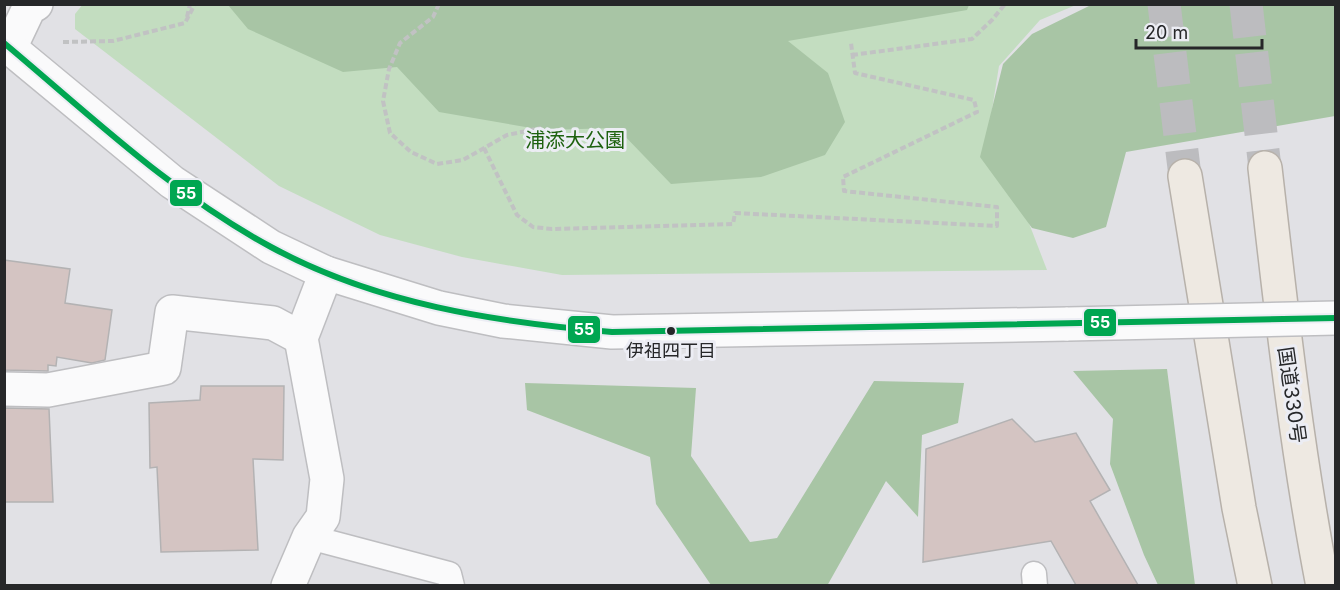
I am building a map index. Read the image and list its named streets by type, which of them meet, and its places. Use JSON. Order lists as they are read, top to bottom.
{
  "streets": {
    "highway": ["国道330号"]
  },
  "parks": ["浦添大公園"],
  "places": ["伊祖四丁目"],
  "lines": ["transit line 55"],
  "scale_bar": "20 m"
}
